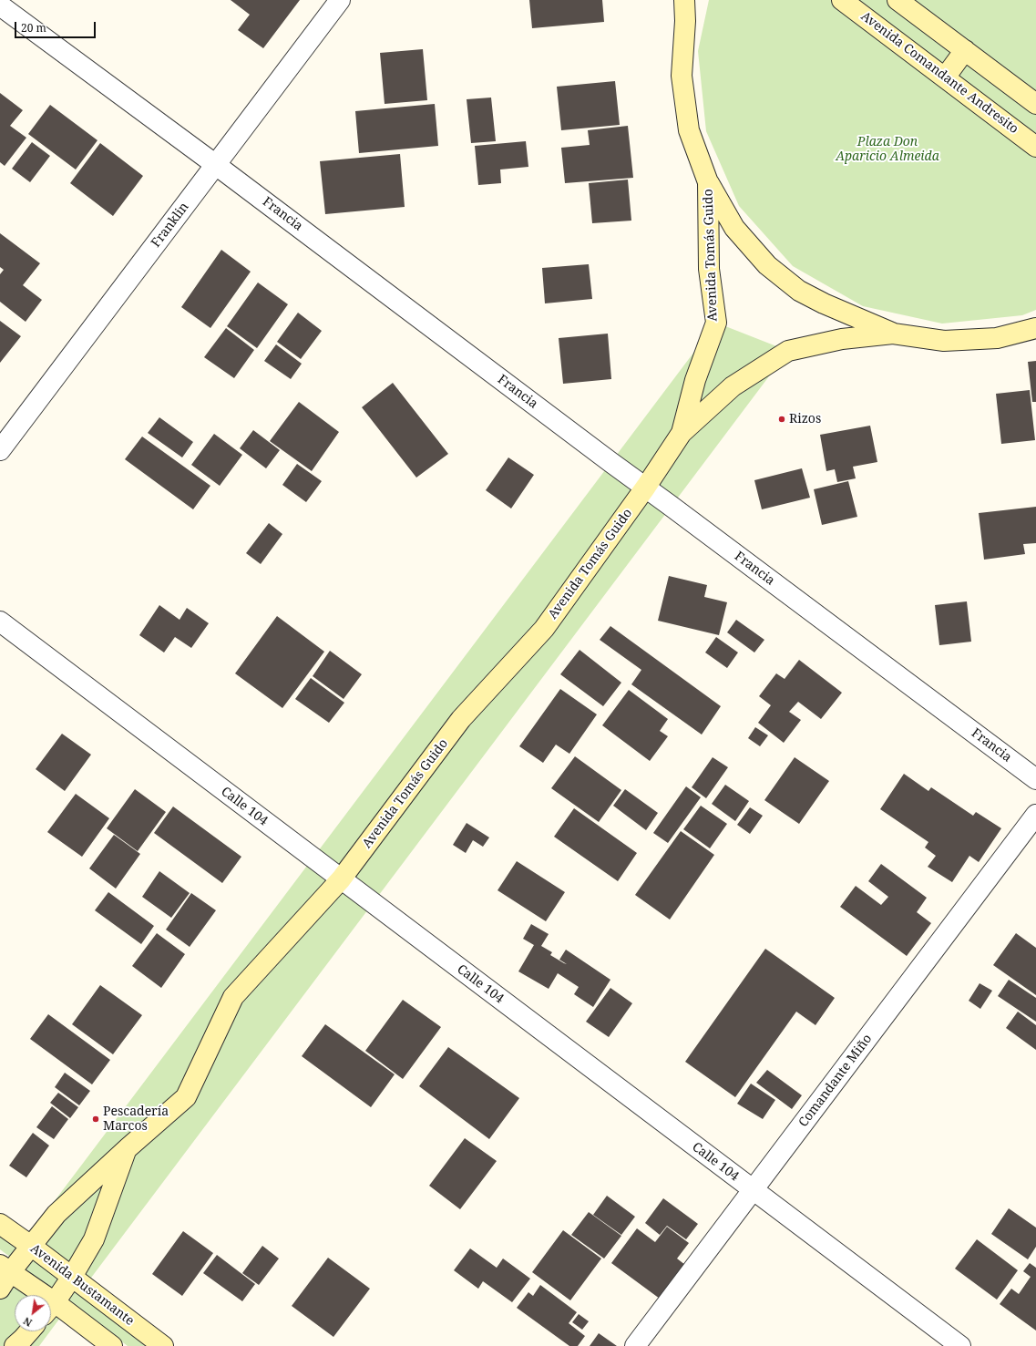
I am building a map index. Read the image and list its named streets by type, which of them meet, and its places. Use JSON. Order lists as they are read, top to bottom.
{
  "streets": {
    "main road": ["Avenida Comandante Andresito", "Avenida Tomás Guido", "Avenida Bustamante"],
    "street": [
      "Francia",
      "Franklin",
      "Calle 104",
      "Comandante Miño"
    ]
  },
  "crossings": [
    ["Francia", "Franklin"],
    ["Francia", "Avenida Tomás Guido"],
    ["Avenida Tomás Guido", "Calle 104"],
    ["Avenida Tomás Guido", "Avenida Bustamante"],
    ["Calle 104", "Comandante Miño"]
  ],
  "parks": ["Plaza Don Aparicio Almeida"],
  "places": ["Rizos", "Pescadería Marcos"],
  "scale_bar": "20 m",
  "north": "bottom left"
}
